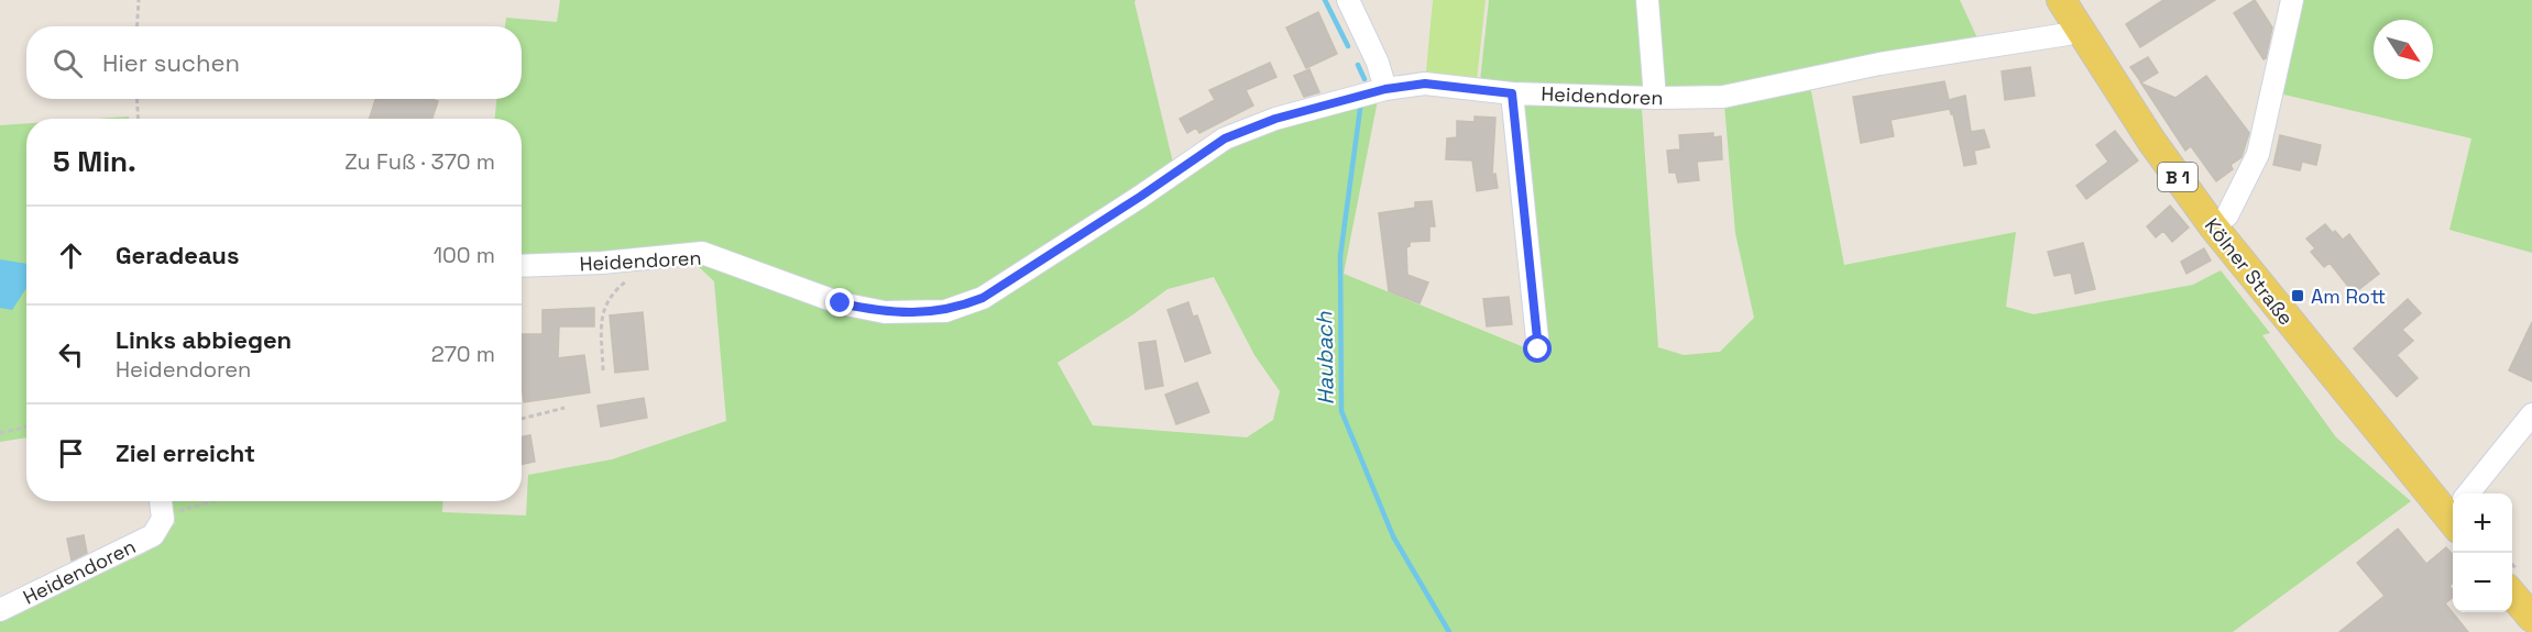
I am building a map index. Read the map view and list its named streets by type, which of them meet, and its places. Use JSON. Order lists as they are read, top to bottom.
{
  "streets": {
    "main road": ["B 1", "Kölner Straße"],
    "street": ["Heidendoren"]
  },
  "crossings": [
    ["Heidendoren", "Kölner Straße"]
  ],
  "water": ["Haubach"],
  "places": {
    "transit": ["Am Rott"]
  },
  "north": "bottom right",
  "page": {
    "search": "Hier suchen",
    "heading": ["5 Min.", "Zu Fuß · 370 m"],
    "list": [
      ["Geradeaus", "100 m"],
      ["Links abbiegen", "Heidendoren", "270 m"],
      "Ziel erreicht"
    ],
    "map_buttons": ["+", "−"]
  }
}
